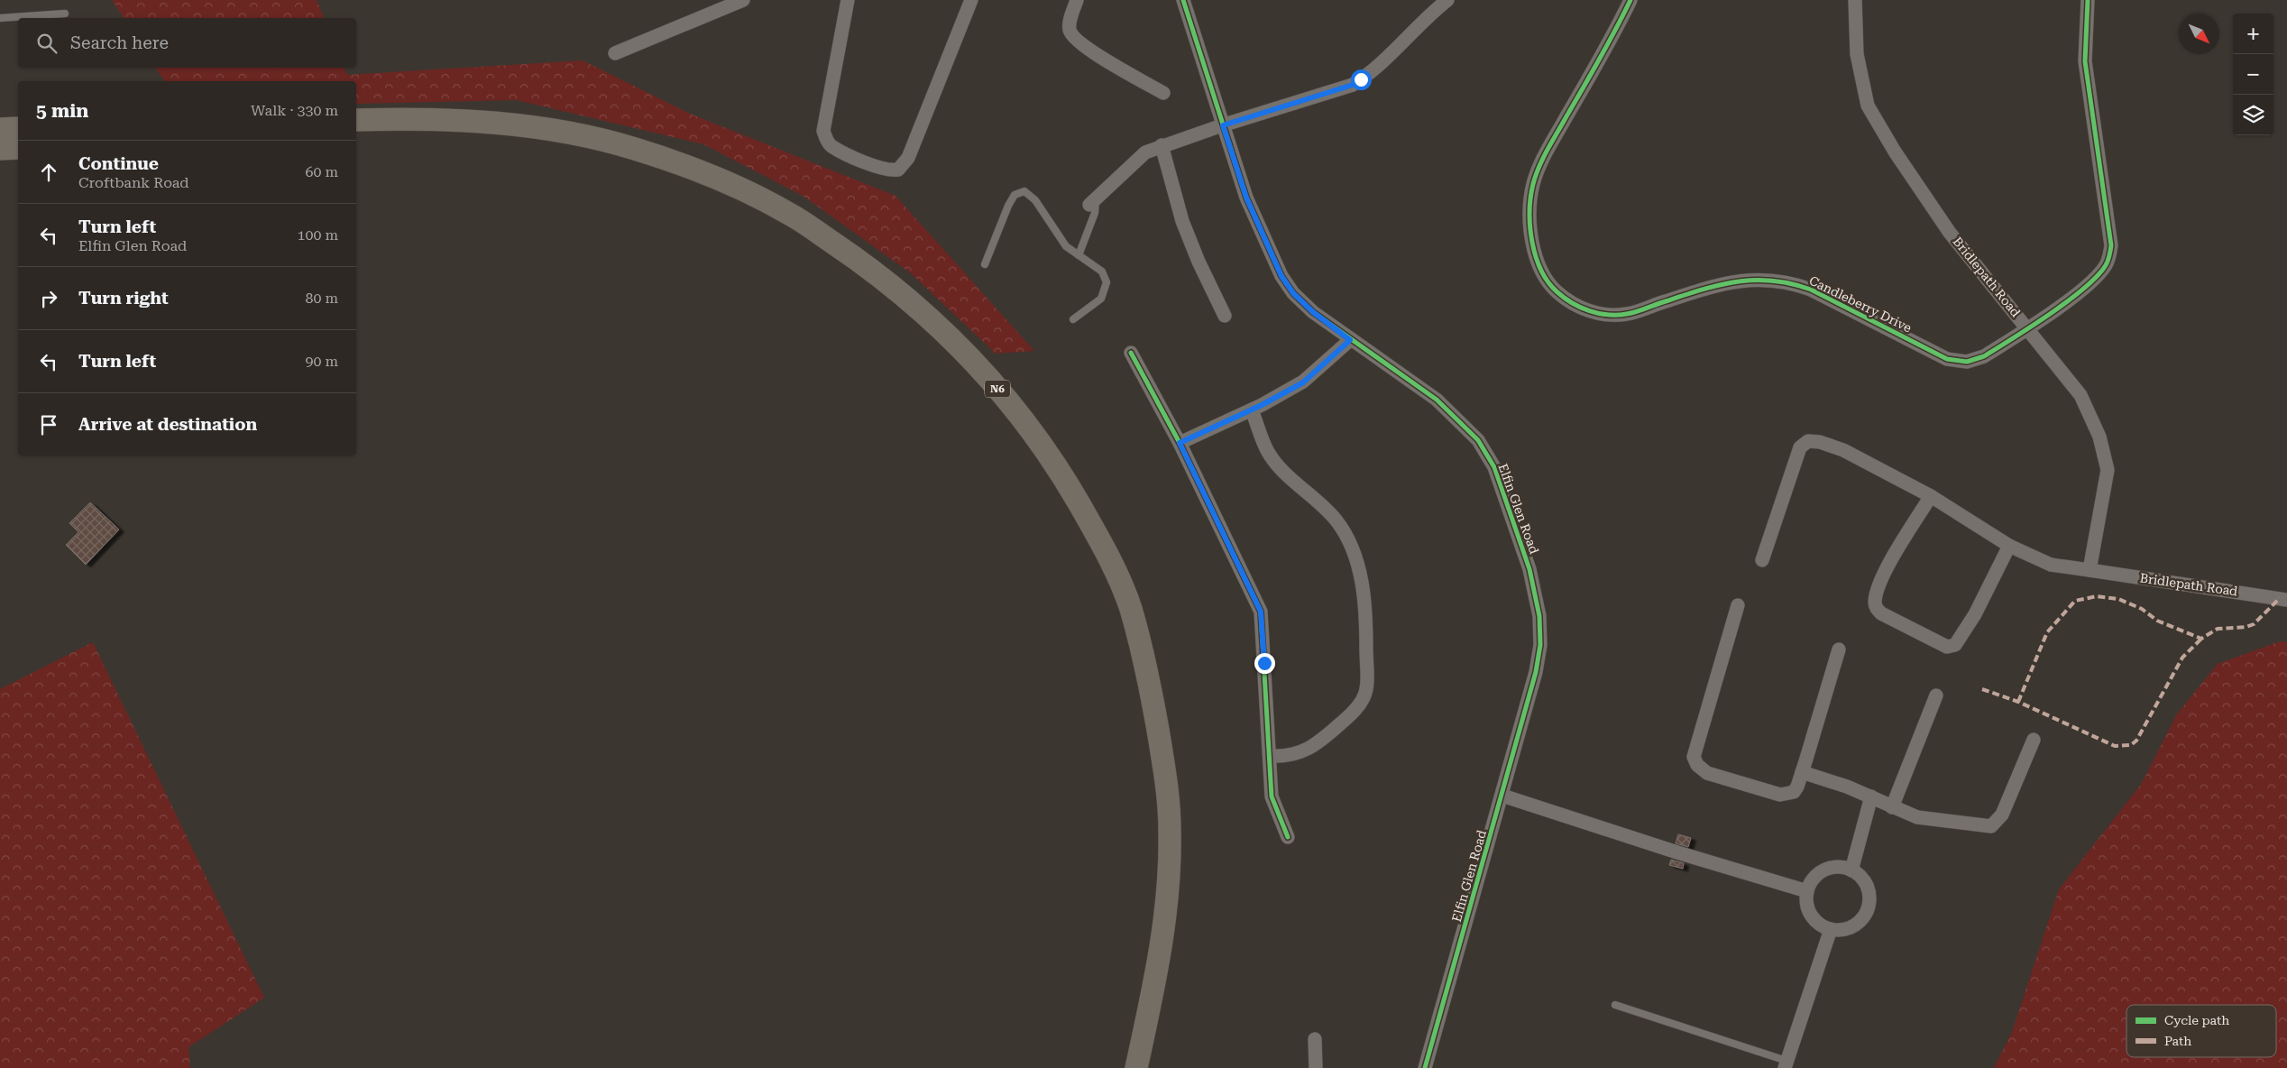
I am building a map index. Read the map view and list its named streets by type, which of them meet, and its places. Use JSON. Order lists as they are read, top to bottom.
{
  "streets": {
    "highway": ["N6"],
    "street": ["Bridlepath Road", "Candleberry Drive", "Elfin Glen Road"]
  },
  "crossings": [
    ["Bridlepath Road", "Candleberry Drive"]
  ],
  "legend": ["Cycle path", "Path"],
  "north": "bottom right",
  "page": {
    "map_buttons": ["+", "−"],
    "search": "Search here",
    "heading": ["5 min", "Walk · 330 m"],
    "list": [
      ["Continue", "Croftbank Road", "60 m"],
      ["Turn left", "Elfin Glen Road", "100 m"],
      ["Turn right", "80 m"],
      ["Turn left", "90 m"],
      "Arrive at destination"
    ]
  }
}
